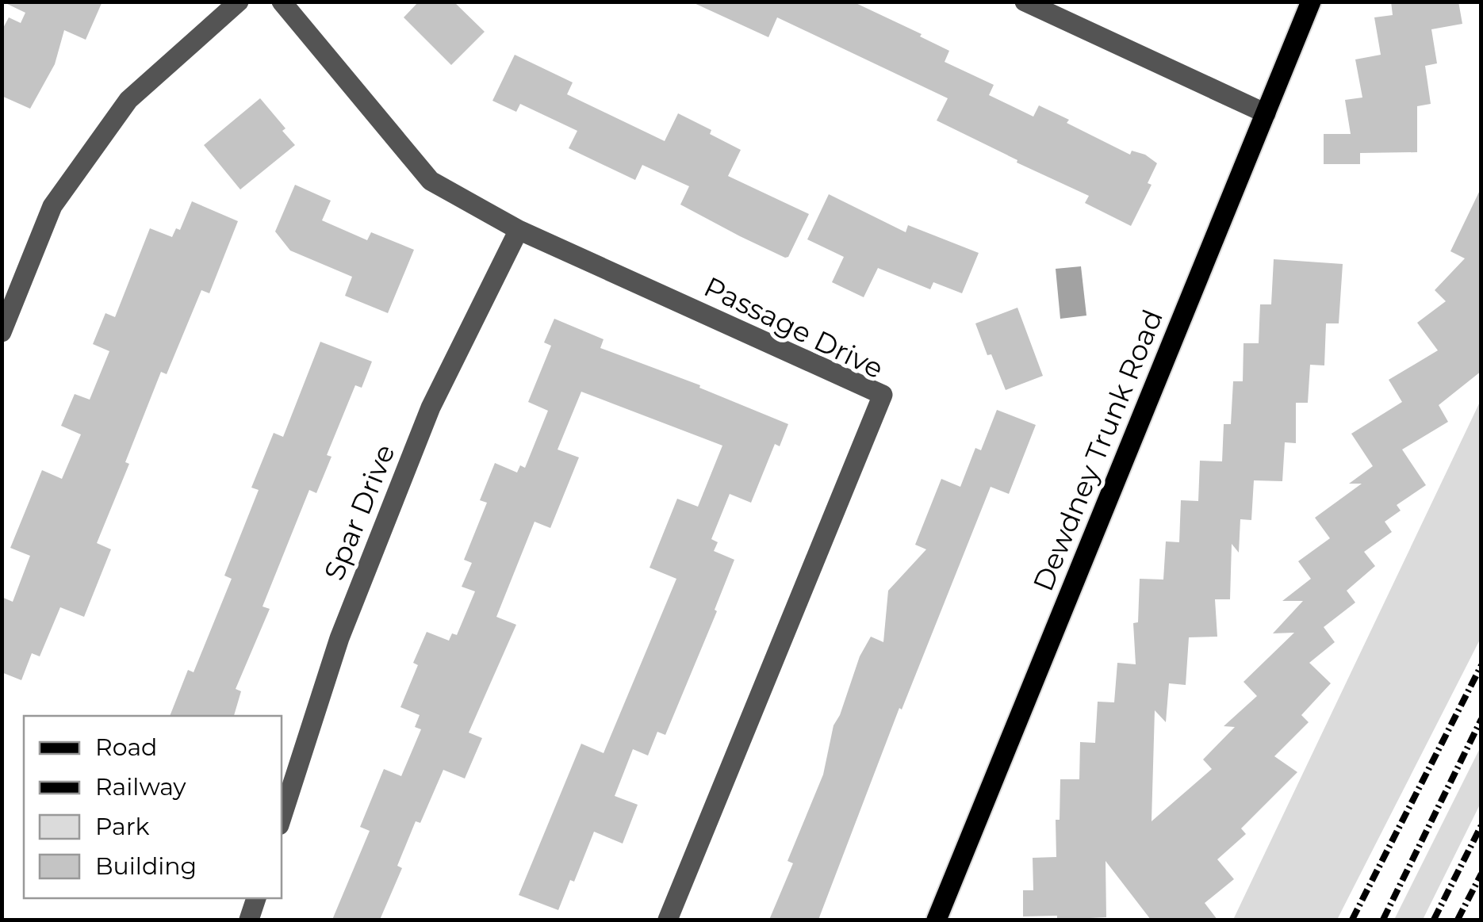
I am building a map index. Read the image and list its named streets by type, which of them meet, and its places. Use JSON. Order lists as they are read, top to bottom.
{
  "streets": {
    "main road": ["Dewdney Trunk Road"],
    "street": ["Passage Drive", "Spar Drive"]
  },
  "crossings": [
    ["Passage Drive", "Spar Drive"]
  ],
  "legend": [
    "Road",
    "Railway",
    "Park",
    "Building"
  ]
}
